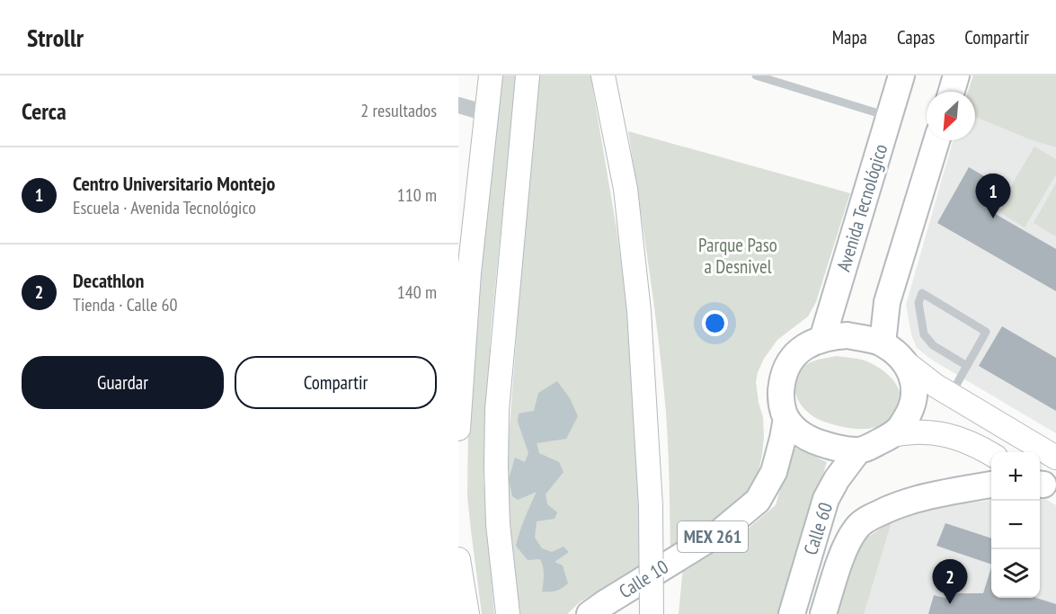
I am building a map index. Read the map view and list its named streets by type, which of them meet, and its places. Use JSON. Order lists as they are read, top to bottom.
{
  "streets": {
    "main road": [
      "Avenida Tecnológico",
      "Calle 60",
      "MEX 261",
      "Calle 10"
    ]
  },
  "crossings": [
    ["Avenida Tecnológico", "Calle 60"],
    ["Avenida Tecnológico", "Calle 10"],
    ["Calle 60", "Calle 10"]
  ],
  "parks": ["Parque Paso a Desnivel"],
  "north": "bottom left",
  "page": {
    "header": "Strollr",
    "nav": ["Mapa", "Capas", "Compartir"],
    "heading": ["Cerca", "2 resultados"],
    "list": [
      {
        "mark": "1",
        "name": "Centro Universitario Montejo",
        "note": "Escuela · Avenida Tecnológico",
        "value": "110 m"
      },
      {
        "mark": "2",
        "name": "Decathlon",
        "note": "Tienda · Calle 60",
        "value": "140 m"
      }
    ],
    "pins": ["1", "2"],
    "buttons": ["Guardar", "Compartir"],
    "map_buttons": ["+", "−"]
  }
}
